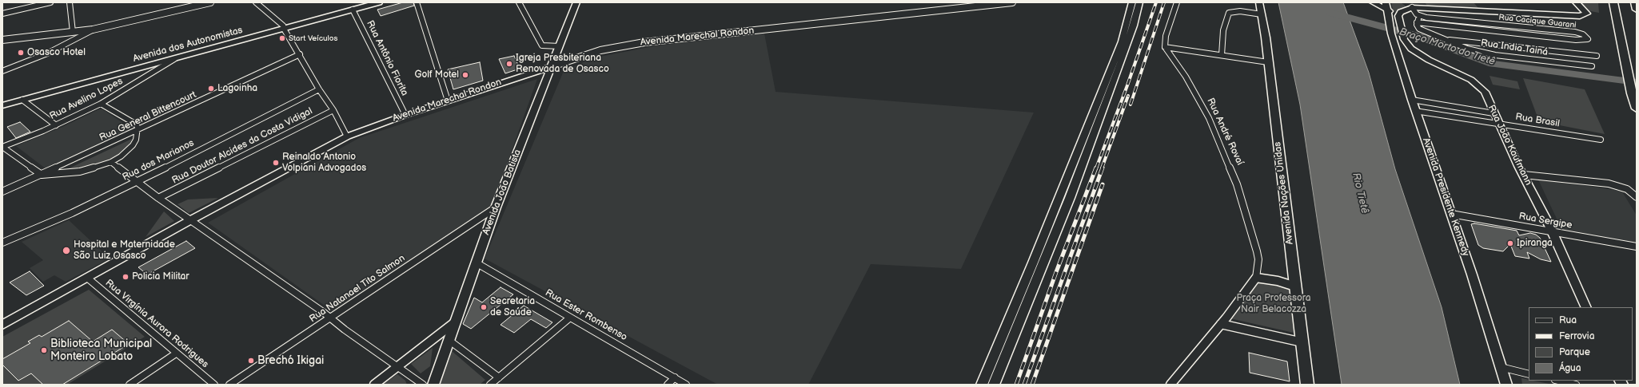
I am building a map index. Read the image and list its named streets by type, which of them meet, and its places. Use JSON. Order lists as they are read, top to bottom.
{
  "streets": {
    "main road": [
      "Avenida Marechal Rondon",
      "Avenida dos Autonomistas",
      "Rua João Kaufmann",
      "Avenida João Batista",
      "Avenida Nações Unidas",
      "Avenida Presidente Kennedy"
    ],
    "street": [
      "Rua Cacique Guarani",
      "Rua India Tainá",
      "Rua Antônio Fiorita",
      "Rua Avelino Lopes",
      "Rua General Bittencourt",
      "Rua Brasil",
      "Rua André Rovaí",
      "Rua Doutor Alcides da Costa Vidigal",
      "Rua dos Marianos",
      "Rua Sergipe",
      "Rua Natanael Tito Salmon",
      "Rua Ester Rombenso",
      "Rua Virgínia Aurora Rodrigues"
    ]
  },
  "crossings": [
    ["Rua Cacique Guarani", "Rua India Tainá"],
    ["Avenida Marechal Rondon", "Rua Antônio Fiorita"],
    ["Avenida Marechal Rondon", "Avenida João Batista"],
    ["Avenida Marechal Rondon", "Rua Virgínia Aurora Rodrigues"],
    ["Avenida dos Autonomistas", "Rua Antônio Fiorita"],
    ["Avenida dos Autonomistas", "Rua Avelino Lopes"],
    ["Rua Brasil", "Rua João Kaufmann"],
    ["Rua Brasil", "Avenida Presidente Kennedy"],
    ["Rua João Kaufmann", "Rua Sergipe"],
    ["Avenida João Batista", "Rua Natanael Tito Salmon"],
    ["Avenida João Batista", "Rua Ester Rombenso"],
    ["Avenida Presidente Kennedy", "Rua Sergipe"]
  ],
  "water": ["Braço Morto do Tietê", "Rio Tietê"],
  "parks": ["Praça Professora Nair Belacozza"],
  "places": [
    "Start Veículos",
    "Osasco Hotel",
    "Igreja Presbiteriana Renovada de Osasco",
    "Golf Motel",
    "Lagoinha",
    "Reinaldo Antonio Volpiani Advogados",
    "Ipiranga",
    "Hospital e Maternidade São Luiz Osasco",
    "Policia Militar",
    "Secretaria de Saúde",
    "Biblioteca Municipal Monteiro Lobato",
    "Brechó Ikigai"
  ],
  "legend": [
    "Rua",
    "Ferrovia",
    "Parque",
    "Água"
  ]
}
